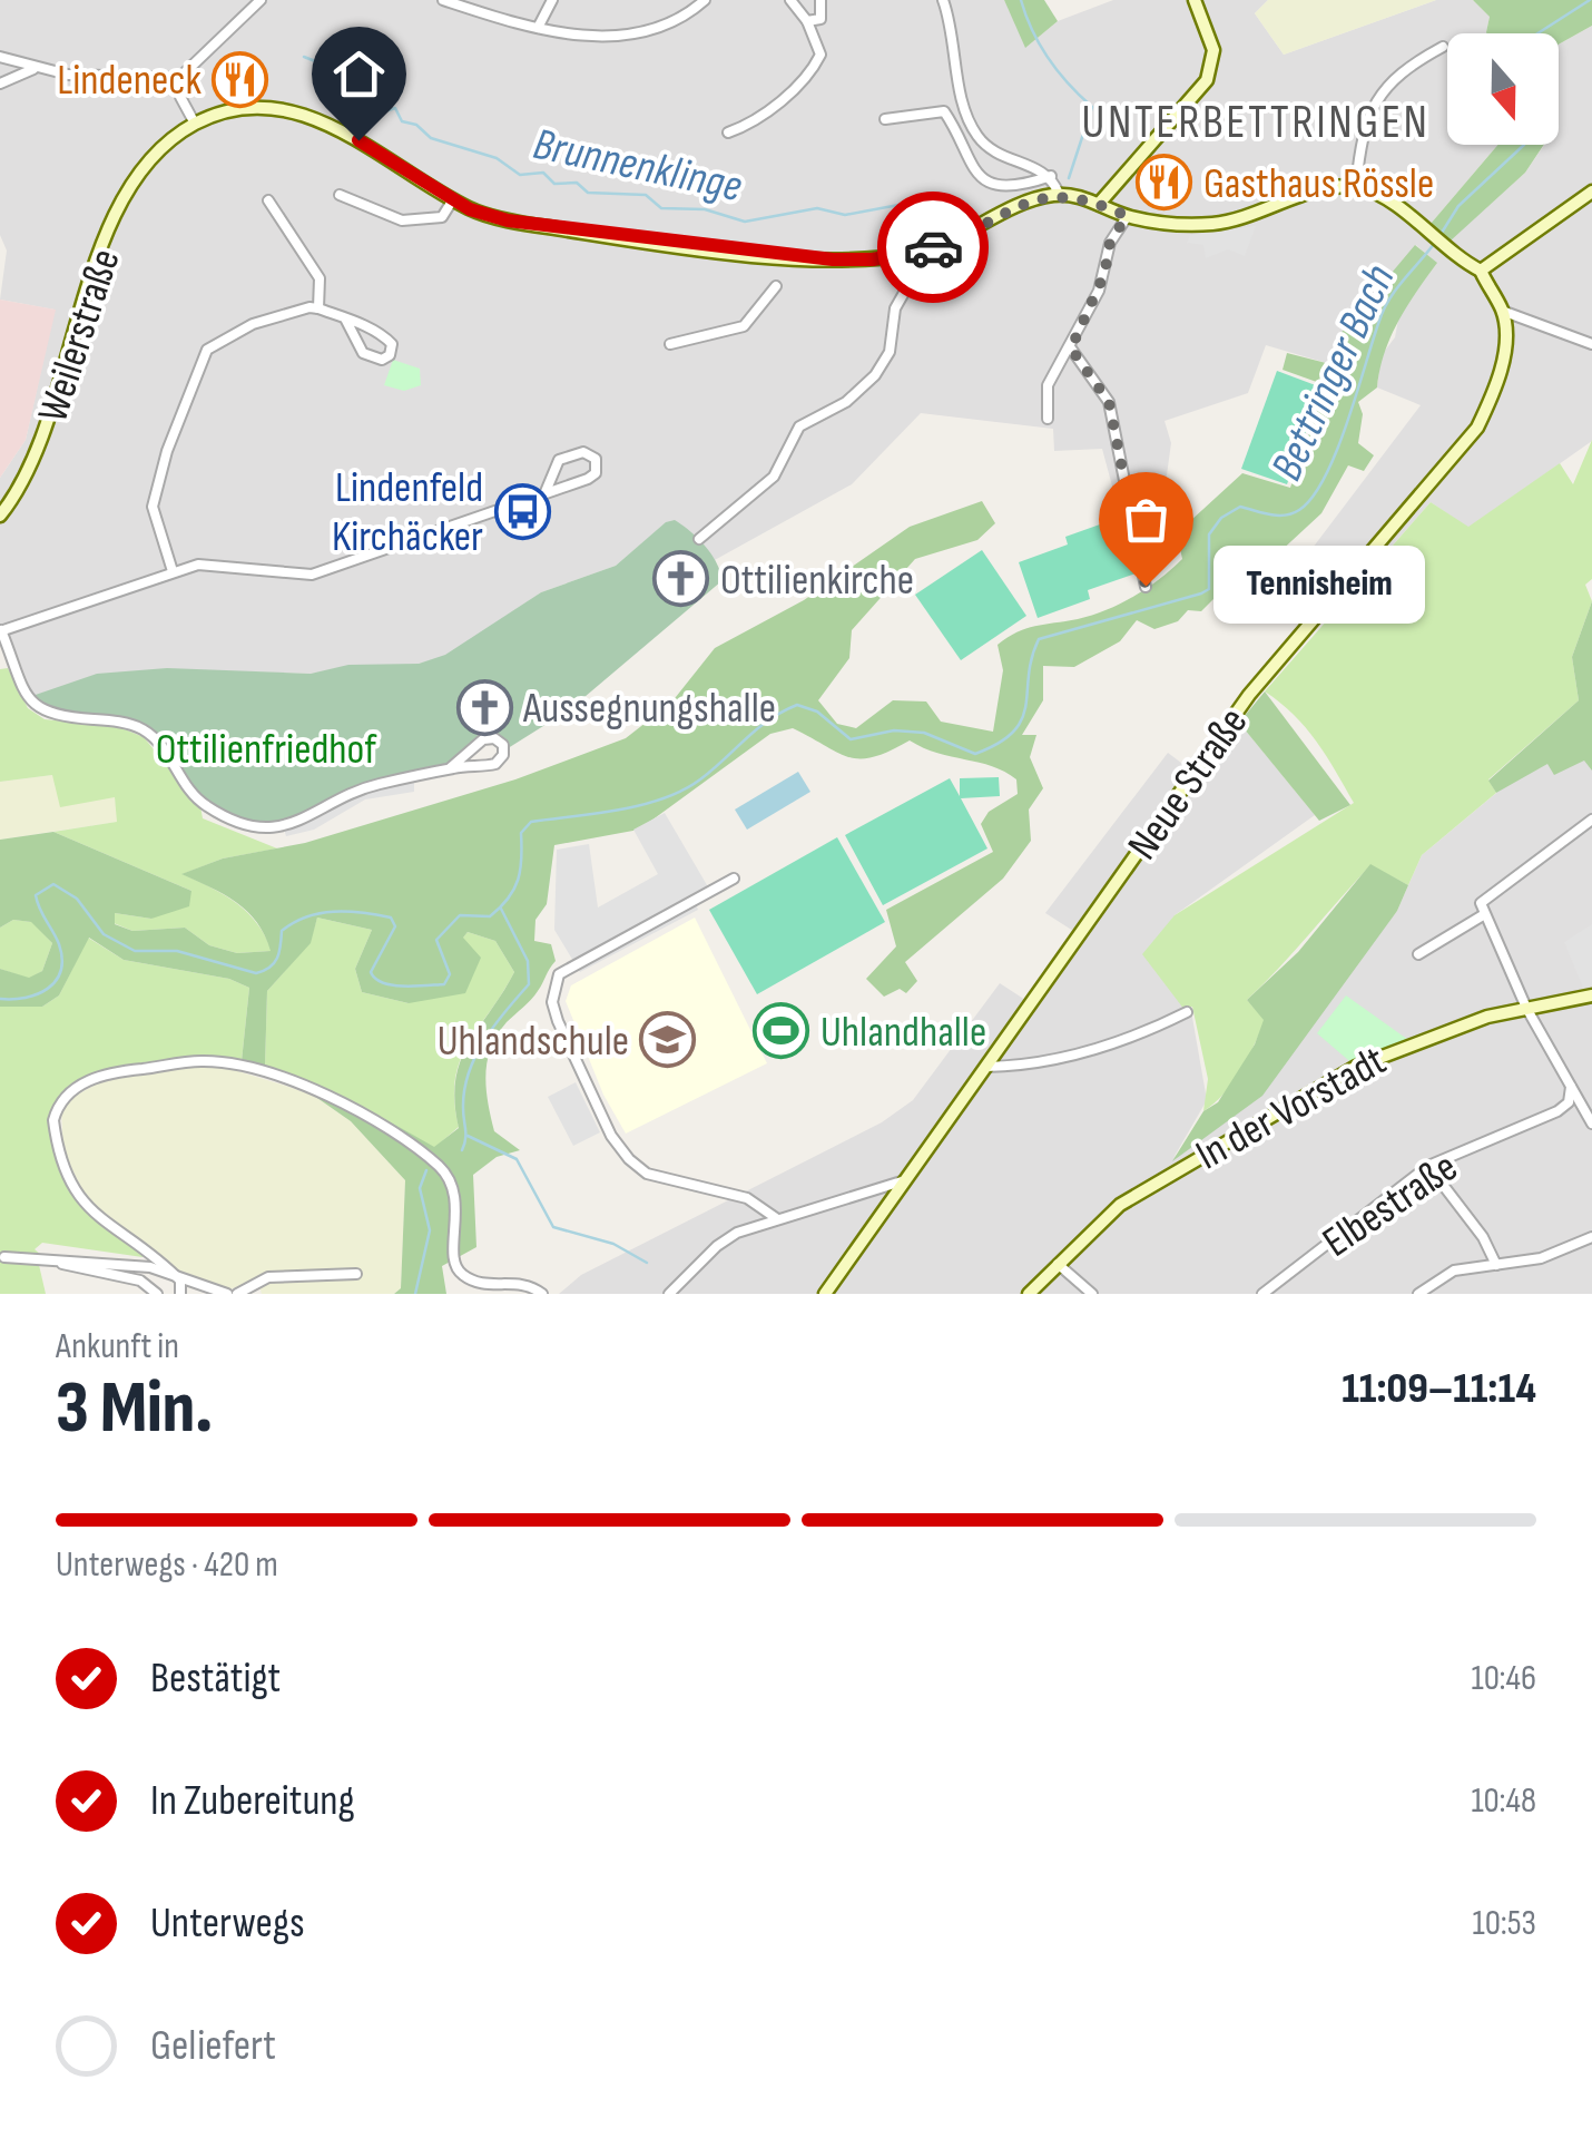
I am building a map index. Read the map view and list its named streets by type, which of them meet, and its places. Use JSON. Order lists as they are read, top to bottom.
{
  "streets": {
    "street": [
      "Weilerstraße",
      "Neue Straße",
      "In der Vorstadt",
      "Elbestraße"
    ]
  },
  "districts": ["UNTERBETTRINGEN"],
  "water": ["Brunnenklinge", "Bettringer Bach"],
  "parks": ["Ottilienfriedhof"],
  "places": {
    "restaurant": ["Lindeneck", "Gasthaus Rössle"],
    "bus stop": ["Lindenfeld Kirchäcker"],
    "church": ["Ottilienkirche", "Aussegnungshalle"],
    "other": ["Tennisheim"],
    "sports": ["Uhlandhalle"],
    "school or university": ["Uhlandschule"]
  },
  "north": "bottom",
  "page": {
    "bubble": "Tennisheim",
    "heading": ["3 Min.", "Ankunft in", "11:09–11:14"],
    "bar": "Unterwegs · 420 m",
    "list": [
      ["Bestätigt", "10:46"],
      ["In Zubereitung", "10:48"],
      ["Unterwegs", "10:53"],
      "Geliefert"
    ]
  }
}
